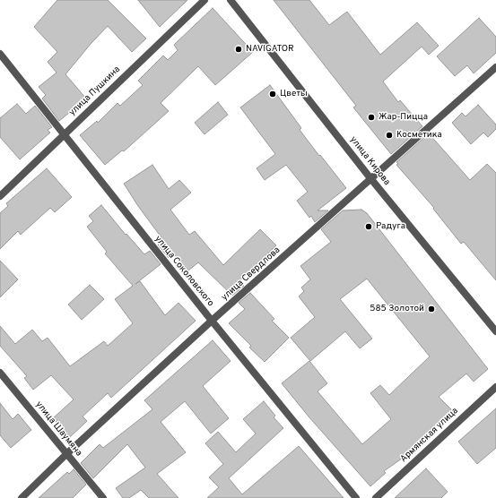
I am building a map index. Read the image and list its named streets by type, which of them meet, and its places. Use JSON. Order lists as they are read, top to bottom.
{
  "streets": {
    "street": [
      "улица Пушкина",
      "улица Кирова",
      "улица Соколовского",
      "улица Свердлова",
      "улица Шаумяна",
      "Армянская улица"
    ]
  },
  "crossings": [
    ["улица Пушкина", "улица Соколовского"],
    ["улица Кирова", "улица Свердлова"],
    ["улица Соколовского", "улица Свердлова"],
    ["улица Свердлова", "улица Шаумяна"]
  ],
  "places": [
    "NAVIGATOR",
    "Цветы",
    "Жар-Пицца",
    "Косметика",
    "Радуга",
    "585 Золотой"
  ]
}
